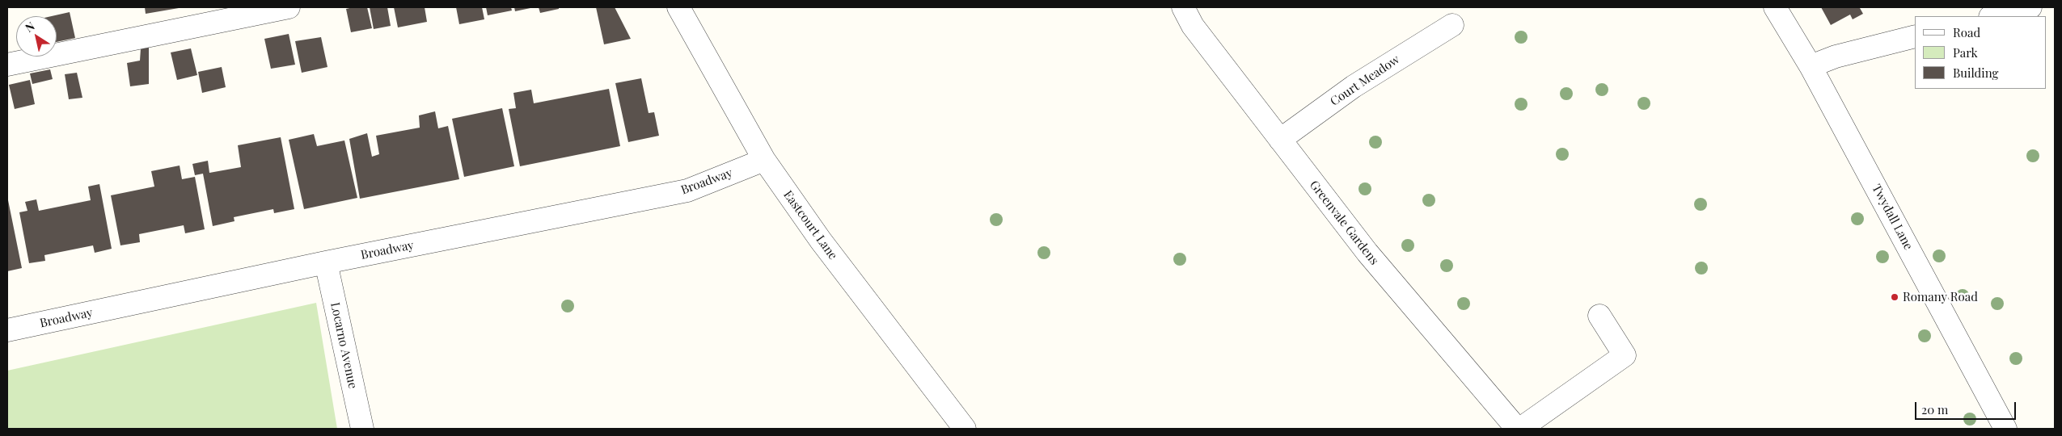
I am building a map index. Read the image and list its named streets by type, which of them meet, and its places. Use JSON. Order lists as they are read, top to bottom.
{
  "streets": {
    "street": [
      "Court Meadow",
      "Broadway",
      "Twydall Lane",
      "Greenvale Gardens",
      "Eastcourt Lane",
      "Locarno Avenue"
    ]
  },
  "crossings": [
    ["Court Meadow", "Greenvale Gardens"],
    ["Broadway", "Eastcourt Lane"],
    ["Broadway", "Locarno Avenue"]
  ],
  "places": ["Romany Road"],
  "legend": ["Road", "Park", "Building"],
  "scale_bar": "20 m",
  "north": "top left"
}
